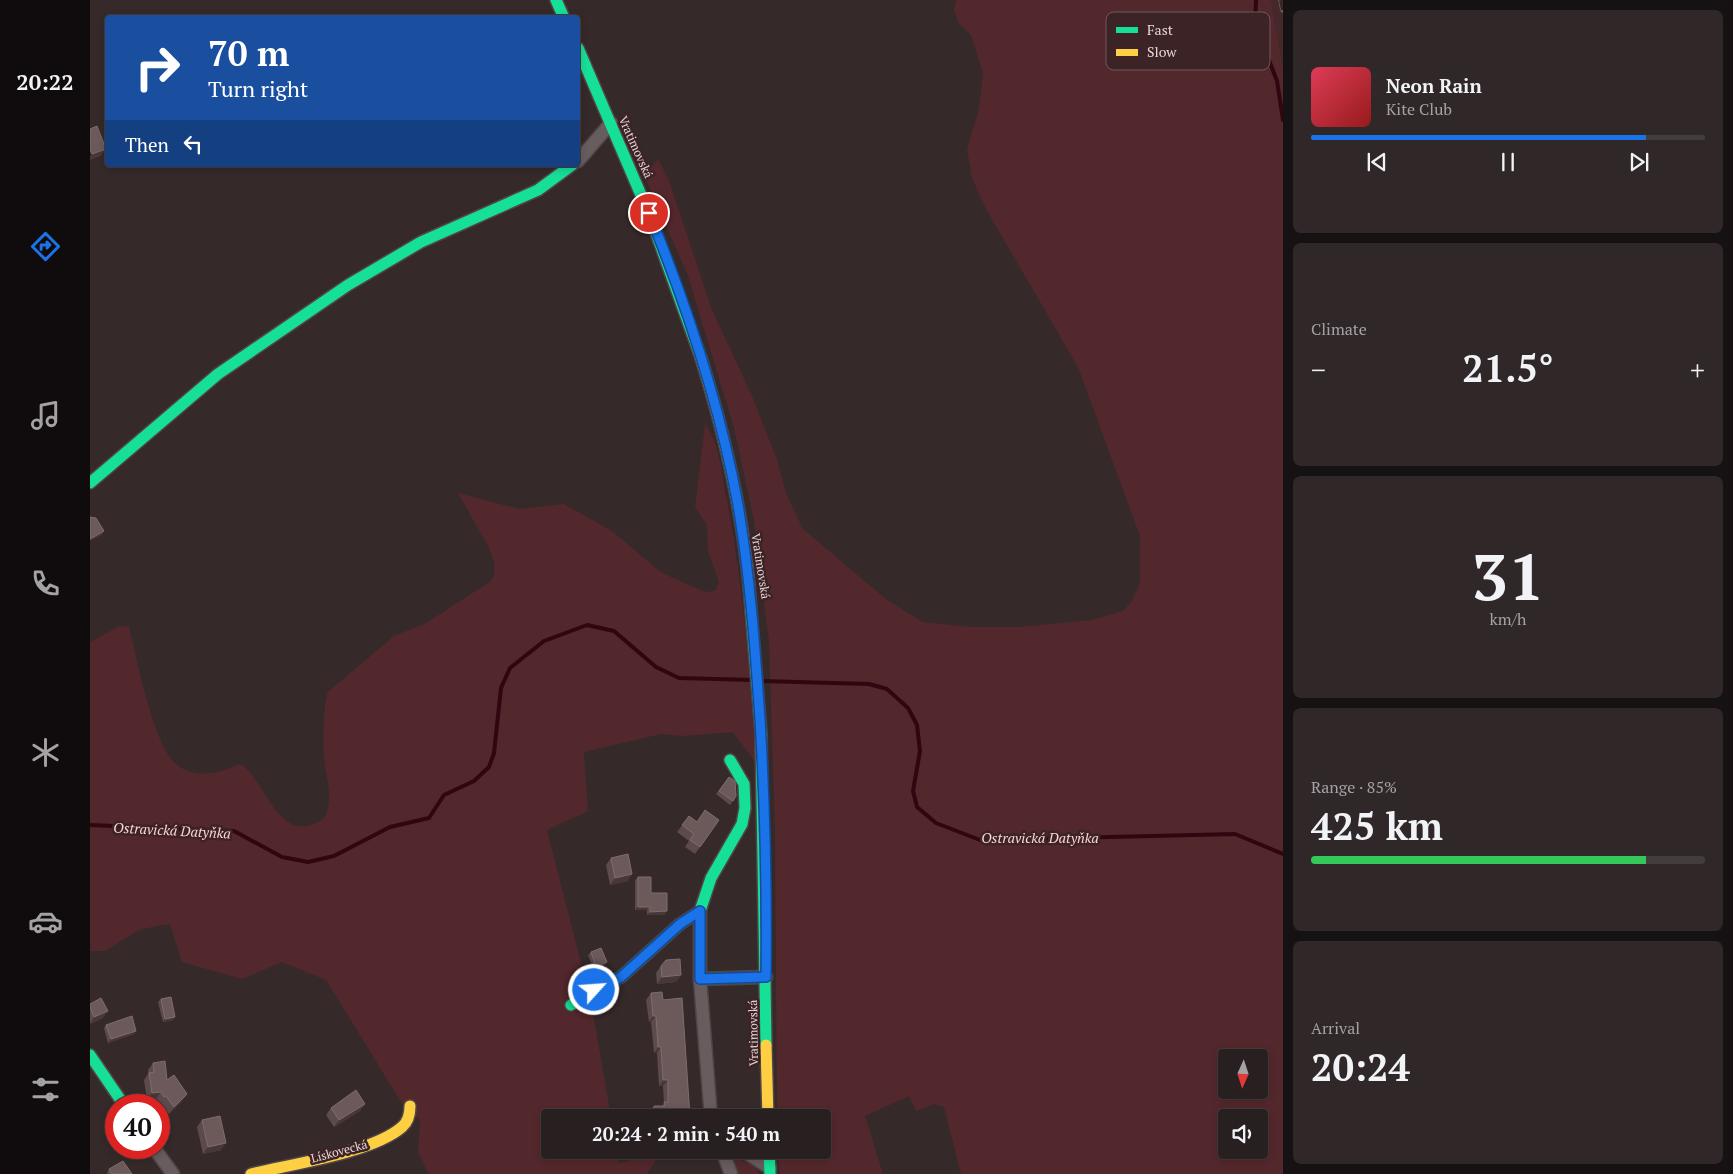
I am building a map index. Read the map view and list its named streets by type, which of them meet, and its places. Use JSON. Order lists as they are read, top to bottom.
{
  "streets": {
    "street": ["Vratimovská", "Lískovecká"]
  },
  "water": ["Ostravická Datyňka"],
  "legend": ["Fast", "Slow"],
  "north": "bottom",
  "page": {
    "tabs": "20:22",
    "turn": ["70 m", "Turn right"],
    "song": ["Neon Rain", "Kite Club"],
    "then": "Then",
    "tile": [
      "Climate",
      ["31", "km/h"],
      ["Range · 85%", "425 km"],
      ["Arrival", "20:24"]
    ],
    "heat": ["−", "21.5°", "+"],
    "limit": "40",
    "trip": "20:24 · 2 min · 540 m"
  }
}
